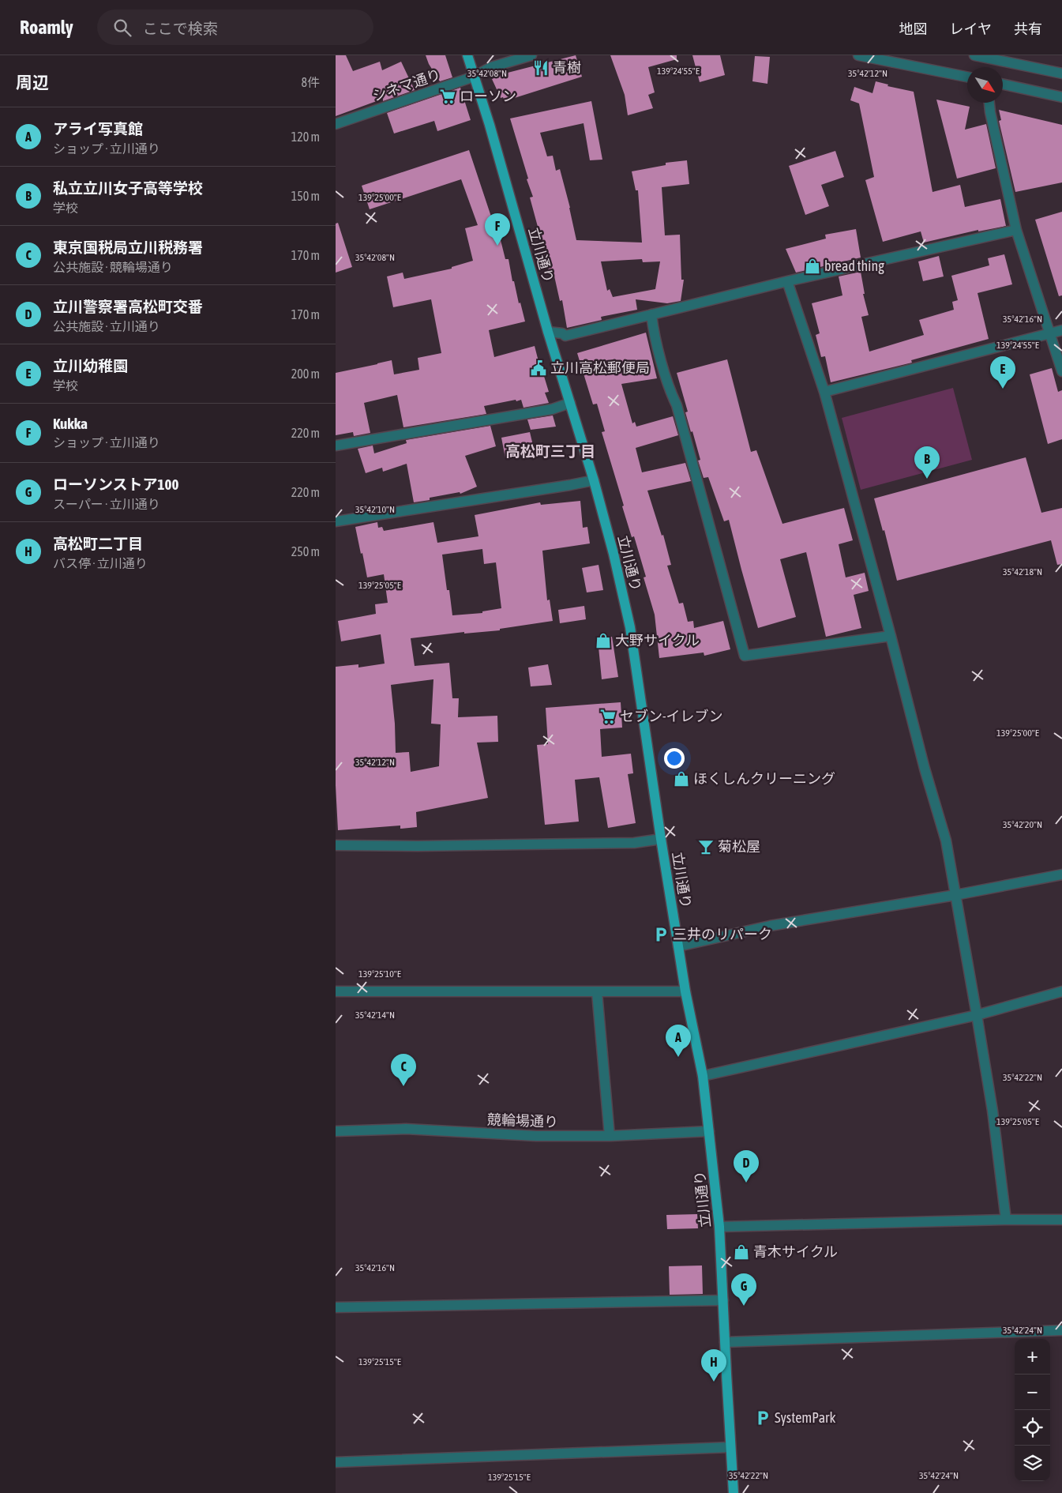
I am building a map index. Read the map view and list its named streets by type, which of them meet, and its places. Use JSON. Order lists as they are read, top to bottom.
{
  "streets": {
    "main road": ["立川通り"],
    "street": ["シネマ通り", "競輪場通り"]
  },
  "crossings": [
    ["シネマ通り", "立川通り"],
    ["立川通り", "競輪場通り"]
  ],
  "districts": ["高松町三丁目"],
  "places": {
    "restaurant": ["青樹"],
    "supermarket": ["ローソン", "セブン-イレブン"],
    "shop": [
      "bread thing",
      "大野サイクル",
      "ほくしんクリーニング",
      "青木サイクル"
    ],
    "public building": ["立川高松郵便局"],
    "bar": ["菊松屋"],
    "parking": ["三井のリパーク", "SystemPark"]
  },
  "north": "bottom right",
  "page": {
    "header": "Roamly",
    "search": "ここで検索",
    "nav": ["地図", "レイヤ", "共有"],
    "heading": ["周辺", "8件"],
    "list": [
      {
        "mark": "A",
        "name": "アライ写真館",
        "note": "ショップ · 立川通り",
        "value": "120 m"
      },
      {
        "mark": "B",
        "name": "私立立川女子高等学校",
        "note": "学校",
        "value": "150 m"
      },
      {
        "mark": "C",
        "name": "東京国税局立川税務署",
        "note": "公共施設 · 競輪場通り",
        "value": "170 m"
      },
      {
        "mark": "D",
        "name": "立川警察署高松町交番",
        "note": "公共施設 · 立川通り",
        "value": "170 m"
      },
      {
        "mark": "E",
        "name": "立川幼稚園",
        "note": "学校",
        "value": "200 m"
      },
      {
        "mark": "F",
        "name": "Kukka",
        "note": "ショップ · 立川通り",
        "value": "220 m"
      },
      {
        "mark": "G",
        "name": "ローソンストア100",
        "note": "スーパー · 立川通り",
        "value": "220 m"
      },
      {
        "mark": "H",
        "name": "高松町二丁目",
        "note": "バス停 · 立川通り",
        "value": "250 m"
      }
    ],
    "pins": [
      "F",
      "E",
      "B",
      "A",
      "C",
      "D",
      "G",
      "H"
    ],
    "map_buttons": ["+", "−"]
  },
  "coordinates": [
    "139°24'55\"E",
    "35°42'08\"N",
    "35°42'12\"N",
    "139°25'00\"E",
    "35°42'16\"N",
    "35°42'10\"N",
    "35°42'18\"N",
    "139°25'05\"E",
    "35°42'20\"N",
    "139°25'10\"E",
    "35°42'14\"N",
    "35°42'22\"N",
    "35°42'24\"N",
    "139°25'15\"E"
  ]
}
